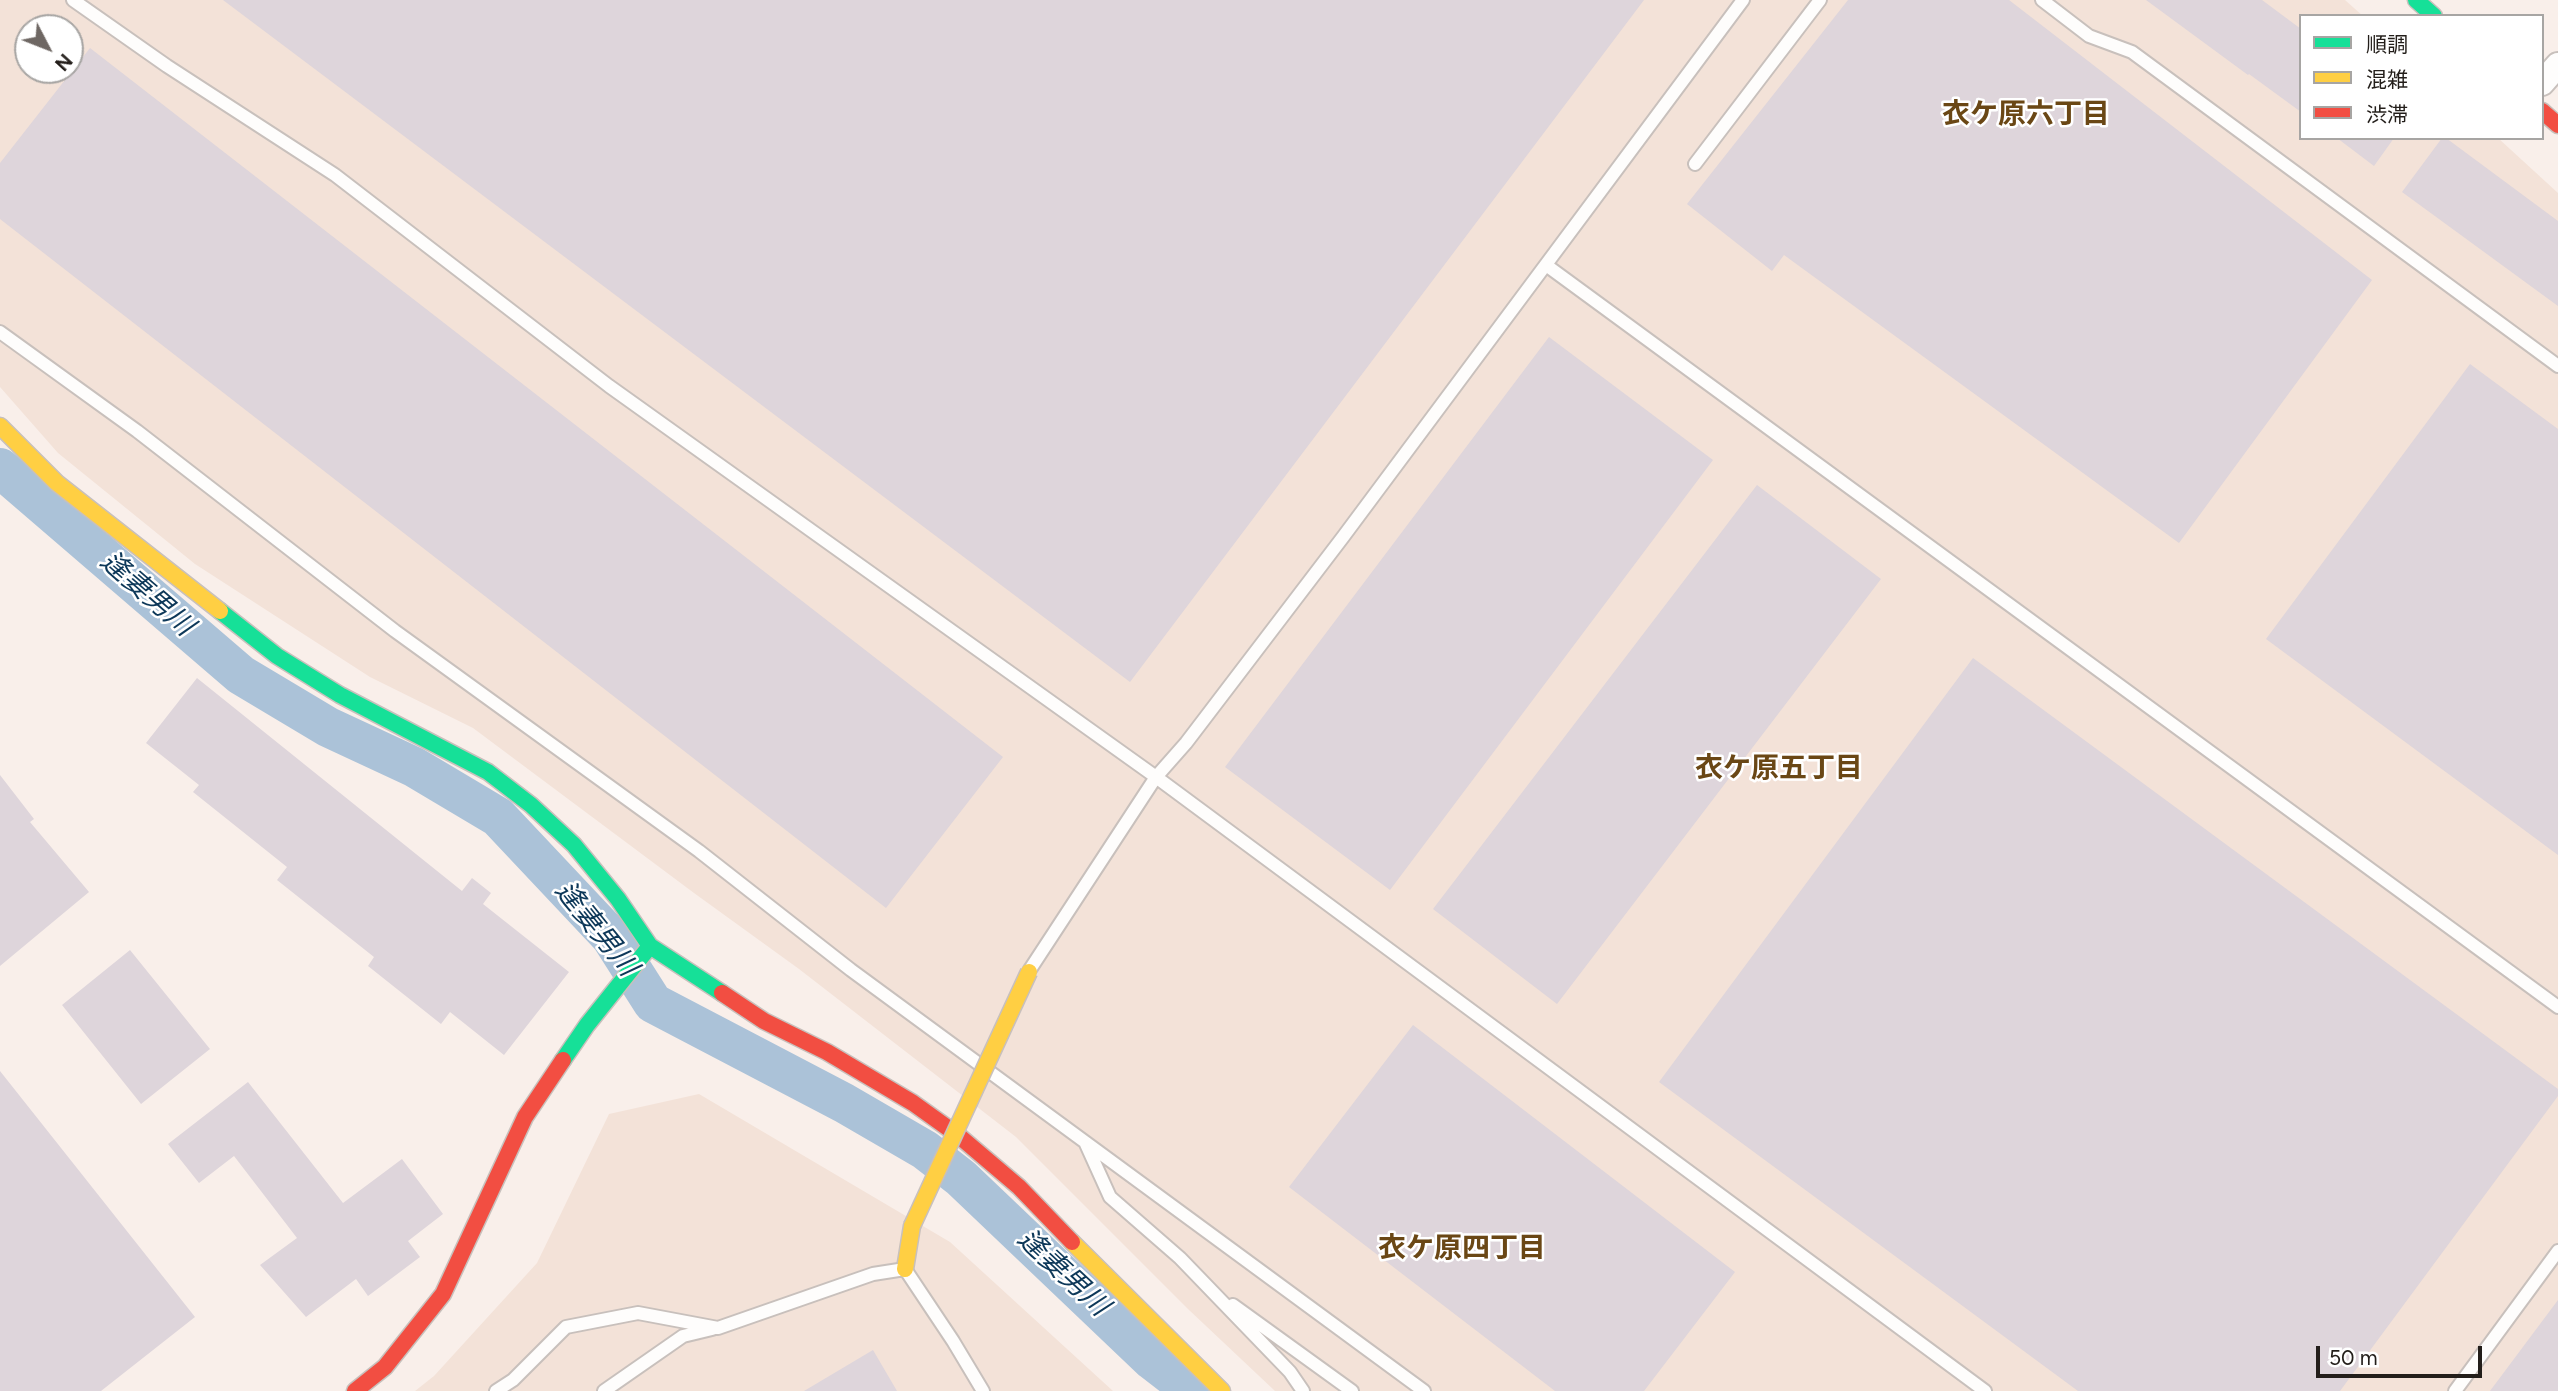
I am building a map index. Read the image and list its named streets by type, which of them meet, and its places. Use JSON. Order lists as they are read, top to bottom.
{
  "districts": ["衣ケ原六丁目", "衣ケ原五丁目", "衣ケ原四丁目"],
  "water": ["逢妻男川"],
  "legend": ["順調", "混雑", "渋滞"],
  "scale_bar": "50 m",
  "north": "bottom right"
}
